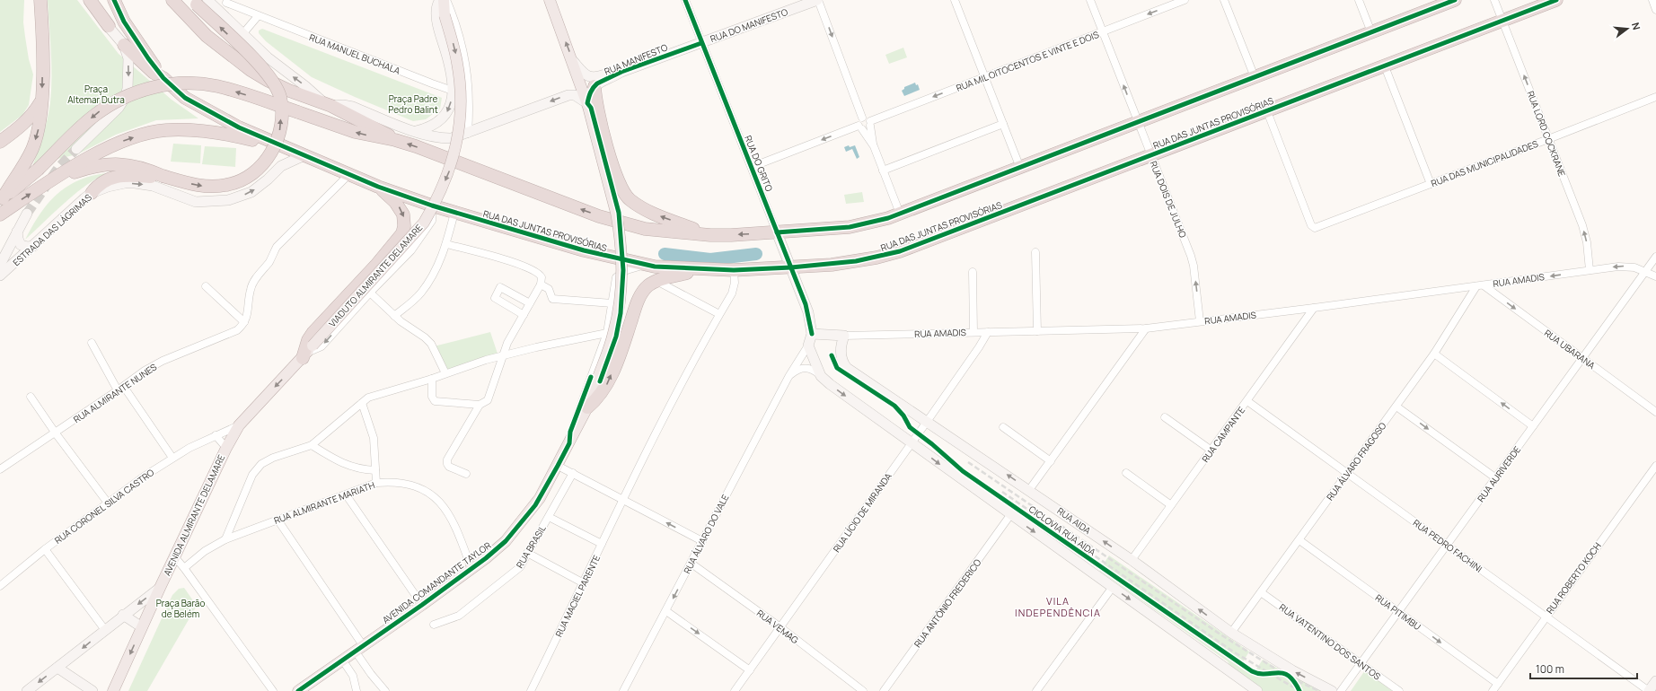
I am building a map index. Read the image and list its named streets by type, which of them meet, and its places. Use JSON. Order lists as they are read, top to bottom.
{
  "streets": {
    "highway": ["RUA DAS JUNTAS PROVISÓRIAS"],
    "main road": ["VIADUTO ALMIRANTE DELAMARE", "AVENIDA ALMIRANTE DELAMARE", "AVENIDA COMANDANTE TAYLOR"],
    "street": [
      "RUA DO MANIFESTO",
      "RUA MANUEL BUCHALA",
      "RUA MANIFESTO",
      "RUA MIL OITOCENTOS E VINTE E DOIS",
      "RUA LORD COCKRANE",
      "RUA DO GRITO",
      "RUA DAS MUNICIPALIDADES",
      "RUA DOIS DE JULHO",
      "ESTRADA DAS LÁGRIMAS",
      "RUA AMADIS",
      "RUA UBARANA",
      "RUA ALMIRANTE NUNES",
      "RUA CAMPANTE",
      "RUA ÁLVARO FRAGOSO",
      "RUA AURIVERDE",
      "RUA ALMIRANTE MARIATH",
      "RUA CORONEL SILVA CASTRO",
      "RUA LÍCIO DE MIRANDA",
      "RUA AIDA",
      "RUA ÁLVARO DO VALE",
      "RUA PEDRO FACHINI",
      "RUA BRASIL",
      "RUA ROBERTO KOCH",
      "RUA MACIEL PARENTE",
      "RUA ANTÔNIO FREDERICO",
      "RUA PITIMBU",
      "RUA VEMAG",
      "RUA VATENTINO DOS SANTOS"
    ],
    "cycle path": ["CICLOVIA RUA AIDA"]
  },
  "crossings": [
    ["RUA DO MANIFESTO", "RUA MANIFESTO"],
    ["RUA DO MANIFESTO", "RUA DO GRITO"],
    ["RUA MANIFESTO", "RUA DO GRITO"],
    ["RUA MANIFESTO", "AVENIDA COMANDANTE TAYLOR"],
    ["RUA MIL OITOCENTOS E VINTE E DOIS", "RUA DOIS DE JULHO"],
    ["RUA DAS JUNTAS PROVISÓRIAS", "RUA LORD COCKRANE"],
    ["RUA DAS JUNTAS PROVISÓRIAS", "RUA DO GRITO"],
    ["RUA DAS JUNTAS PROVISÓRIAS", "RUA DAS MUNICIPALIDADES"],
    ["RUA DAS JUNTAS PROVISÓRIAS", "RUA DOIS DE JULHO"],
    ["RUA DAS JUNTAS PROVISÓRIAS", "ESTRADA DAS LÁGRIMAS"],
    ["RUA DAS JUNTAS PROVISÓRIAS", "AVENIDA ALMIRANTE DELAMARE"],
    ["RUA DAS JUNTAS PROVISÓRIAS", "RUA MACIEL PARENTE"],
    ["RUA LORD COCKRANE", "RUA DAS MUNICIPALIDADES"],
    ["RUA LORD COCKRANE", "RUA AMADIS"],
    ["RUA DO GRITO", "RUA AMADIS"],
    ["RUA DO GRITO", "RUA ÁLVARO DO VALE"],
    ["RUA DOIS DE JULHO", "RUA AMADIS"],
    ["VIADUTO ALMIRANTE DELAMARE", "AVENIDA ALMIRANTE DELAMARE"],
    ["RUA AMADIS", "RUA UBARANA"],
    ["RUA AMADIS", "RUA CAMPANTE"],
    ["RUA AMADIS", "RUA ÁLVARO FRAGOSO"],
    ["RUA AMADIS", "RUA AURIVERDE"],
    ["RUA AMADIS", "RUA LÍCIO DE MIRANDA"],
    ["RUA AMADIS", "RUA AIDA"],
    ["RUA AMADIS", "RUA ÁLVARO DO VALE"],
    ["RUA UBARANA", "RUA ÁLVARO FRAGOSO"],
    ["RUA UBARANA", "RUA AURIVERDE"],
    ["RUA CAMPANTE", "RUA AIDA"],
    ["RUA CAMPANTE", "RUA PEDRO FACHINI"],
    ["RUA ÁLVARO FRAGOSO", "RUA AIDA"],
    ["RUA ÁLVARO FRAGOSO", "RUA PEDRO FACHINI"],
    ["RUA ÁLVARO FRAGOSO", "RUA PITIMBU"],
    ["RUA ÁLVARO FRAGOSO", "RUA VATENTINO DOS SANTOS"],
    ["RUA AURIVERDE", "RUA PEDRO FACHINI"],
    ["RUA AURIVERDE", "RUA PITIMBU"],
    ["RUA AURIVERDE", "RUA VATENTINO DOS SANTOS"],
    ["RUA ALMIRANTE MARIATH", "AVENIDA COMANDANTE TAYLOR"],
    ["RUA CORONEL SILVA CASTRO", "AVENIDA ALMIRANTE DELAMARE"],
    ["RUA LÍCIO DE MIRANDA", "RUA AIDA"],
    ["RUA LÍCIO DE MIRANDA", "RUA VEMAG"],
    ["RUA ÁLVARO DO VALE", "RUA VEMAG"],
    ["RUA PEDRO FACHINI", "RUA ROBERTO KOCH"],
    ["RUA ROBERTO KOCH", "RUA PITIMBU"]
  ],
  "one_way": [
    "RUA LORD COCKRANE",
    "RUA DOIS DE JULHO",
    "ESTRADA DAS LÁGRIMAS",
    "VIADUTO ALMIRANTE DELAMARE",
    "RUA UBARANA",
    "RUA PITIMBU"
  ],
  "districts": ["VILA INDEPENDÊNCIA"],
  "parks": ["Praça Altemar Dutra", "Praça Padre Pedro Balint", "Praça Barão de Belém"],
  "scale_bar": "100 m",
  "north": "right"
}
